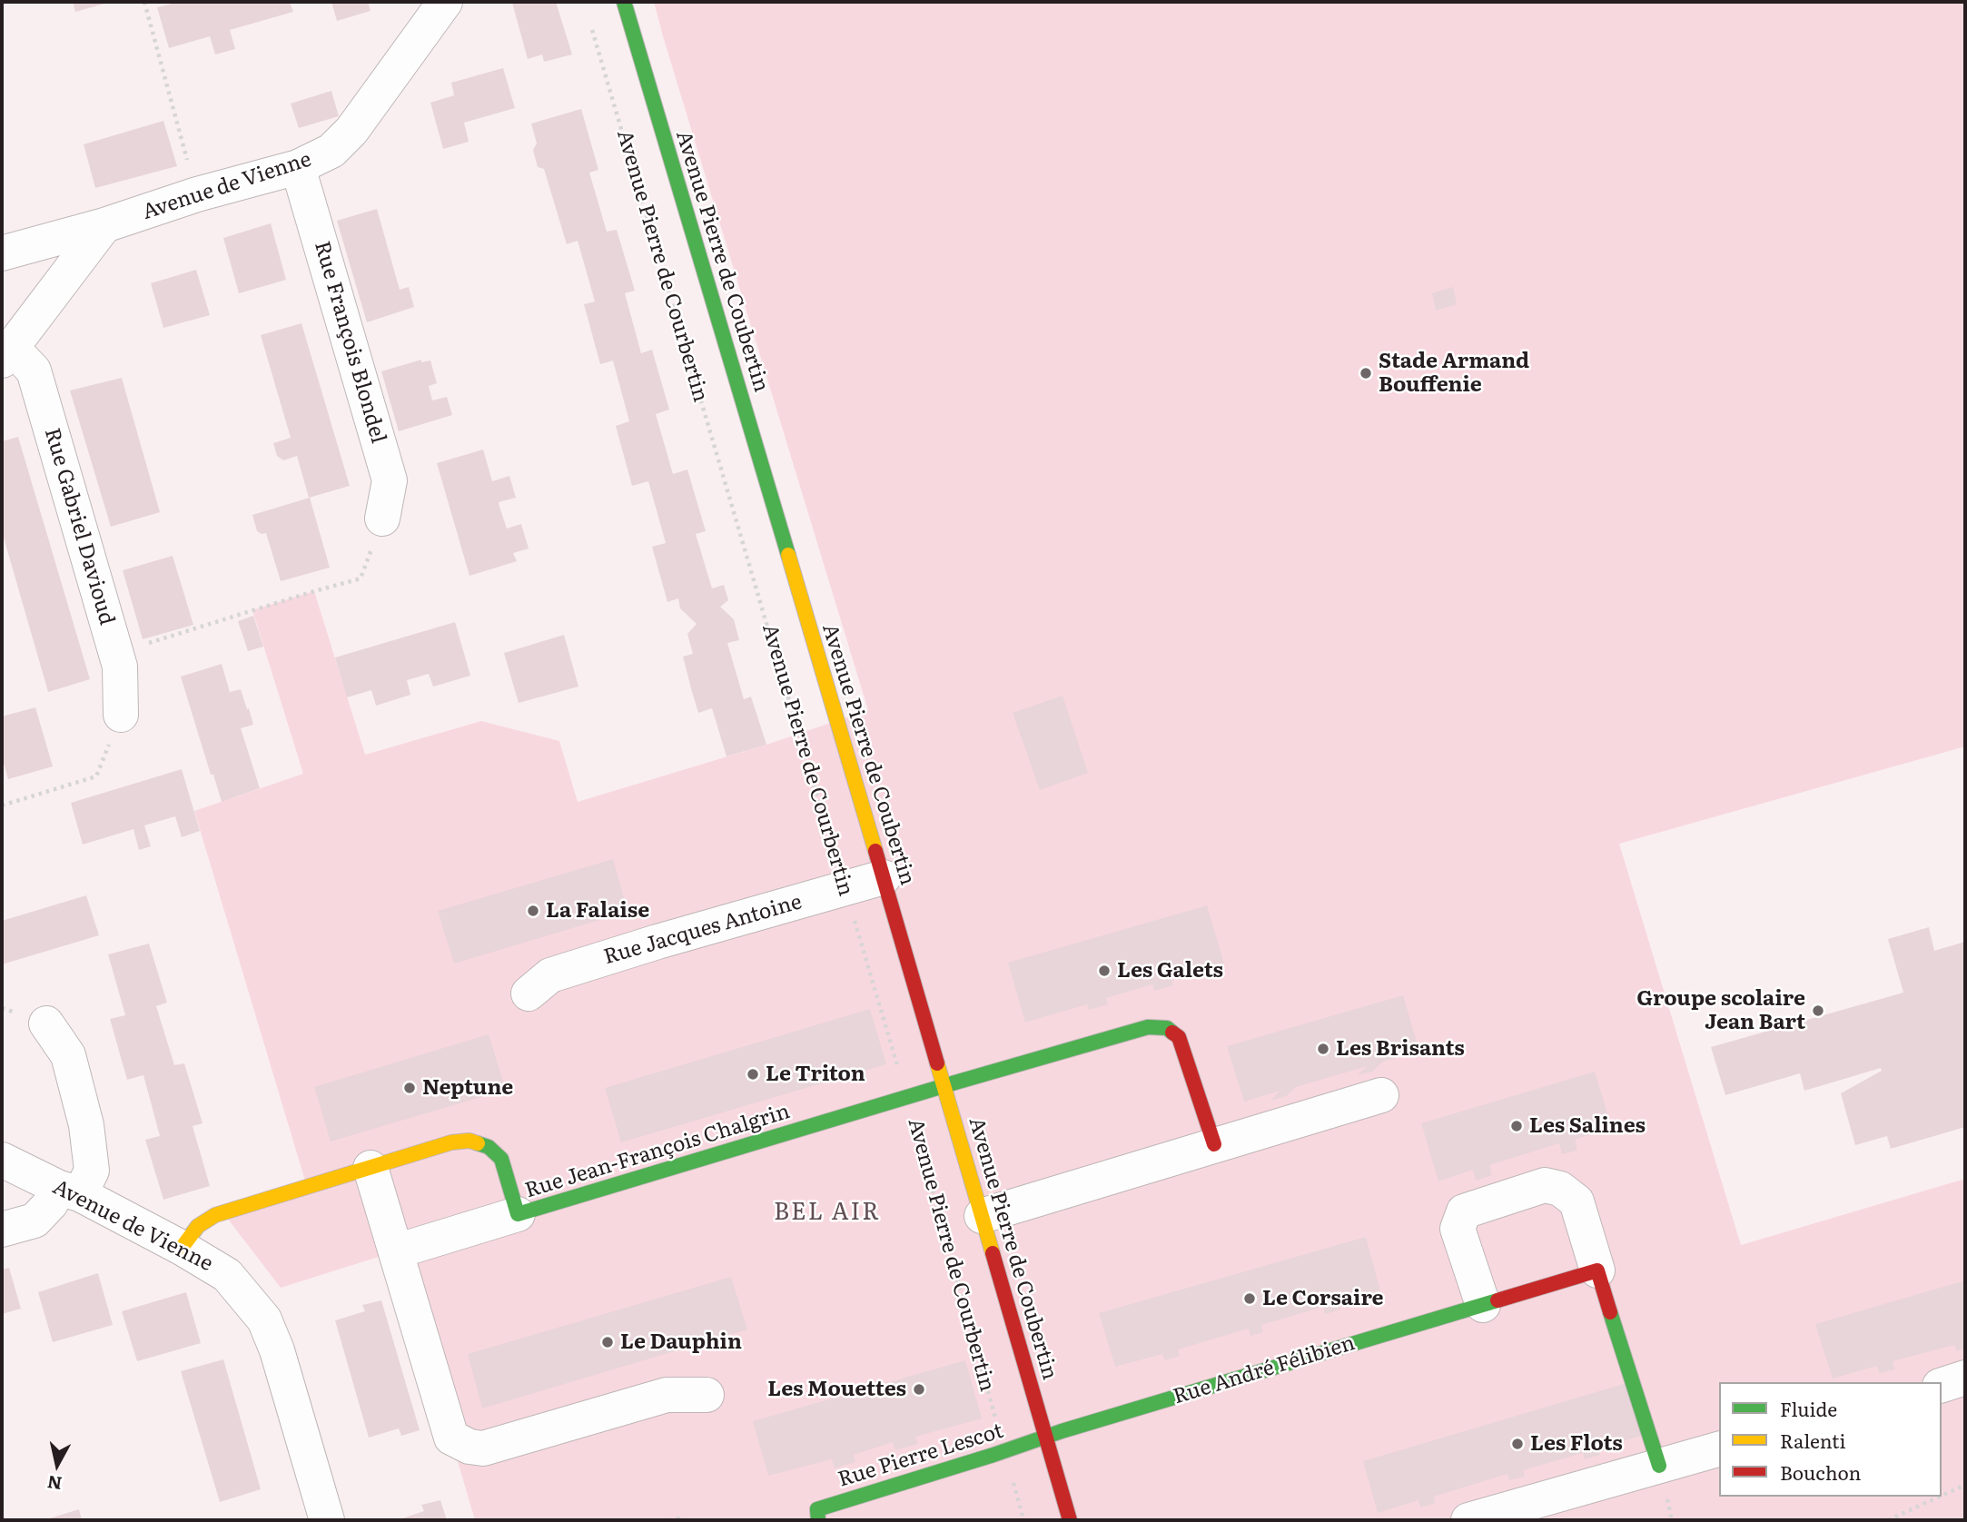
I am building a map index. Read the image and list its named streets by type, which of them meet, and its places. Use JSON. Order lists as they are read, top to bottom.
{
  "streets": {
    "street": [
      "Avenue de Vienne",
      "Avenue Pierre de Coubertin",
      "Rue François Blondel",
      "Rue Gabriel Davioud",
      "Rue Jacques Antoine",
      "Rue Jean-François Chalgrin",
      "Rue André Félibien",
      "Rue Pierre Lescot"
    ],
    "path": ["Avenue Pierre de Courbertin"]
  },
  "crossings": [
    ["Avenue de Vienne", "Rue François Blondel"],
    ["Avenue de Vienne", "Rue Jean-François Chalgrin"],
    ["Avenue Pierre de Coubertin", "Rue Jacques Antoine"],
    ["Avenue Pierre de Coubertin", "Rue Jean-François Chalgrin"],
    ["Avenue Pierre de Coubertin", "Rue André Félibien"],
    ["Avenue Pierre de Coubertin", "Rue Pierre Lescot"],
    ["Avenue Pierre de Courbertin", "Rue Jacques Antoine"],
    ["Avenue Pierre de Courbertin", "Rue Jean-François Chalgrin"],
    ["Avenue Pierre de Courbertin", "Rue Pierre Lescot"],
    ["Rue André Félibien", "Rue Pierre Lescot"]
  ],
  "districts": ["BEL AIR"],
  "places": [
    "Stade Armand Bouffenie",
    "La Falaise",
    "Les Galets",
    "Groupe scolaire Jean Bart",
    "Les Brisants",
    "Le Triton",
    "Neptune",
    "Les Salines",
    "Le Corsaire",
    "Le Dauphin",
    "Les Mouettes",
    "Les Flots"
  ],
  "legend": ["Fluide", "Ralenti", "Bouchon"],
  "north": "bottom"
}
